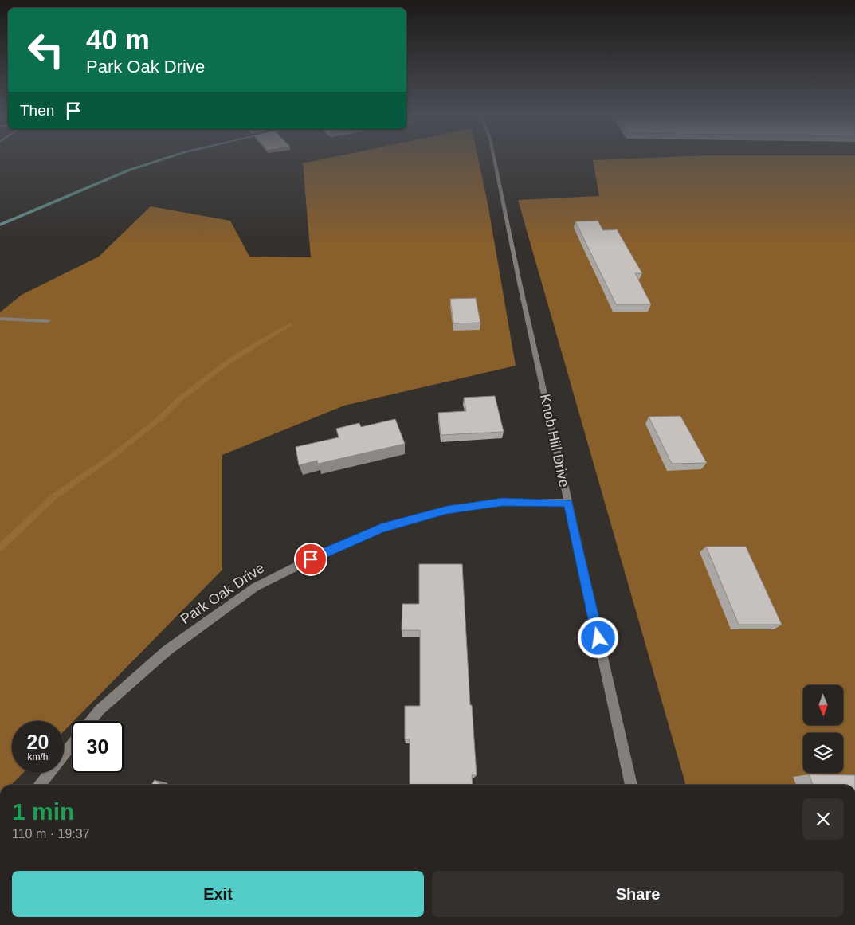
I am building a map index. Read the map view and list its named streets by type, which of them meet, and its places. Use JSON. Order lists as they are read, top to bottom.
{
  "streets": {
    "street": ["Knob Hill Drive", "Park Oak Drive"]
  },
  "crossings": [
    ["Knob Hill Drive", "Park Oak Drive"]
  ],
  "north": "bottom",
  "page": {
    "turn": ["40 m", "Park Oak Drive"],
    "then": "Then",
    "speed": "20 km/h",
    "limit": "30",
    "heading": ["1 min", "110 m · 19:37"],
    "buttons": ["Exit", "Share"]
  }
}
